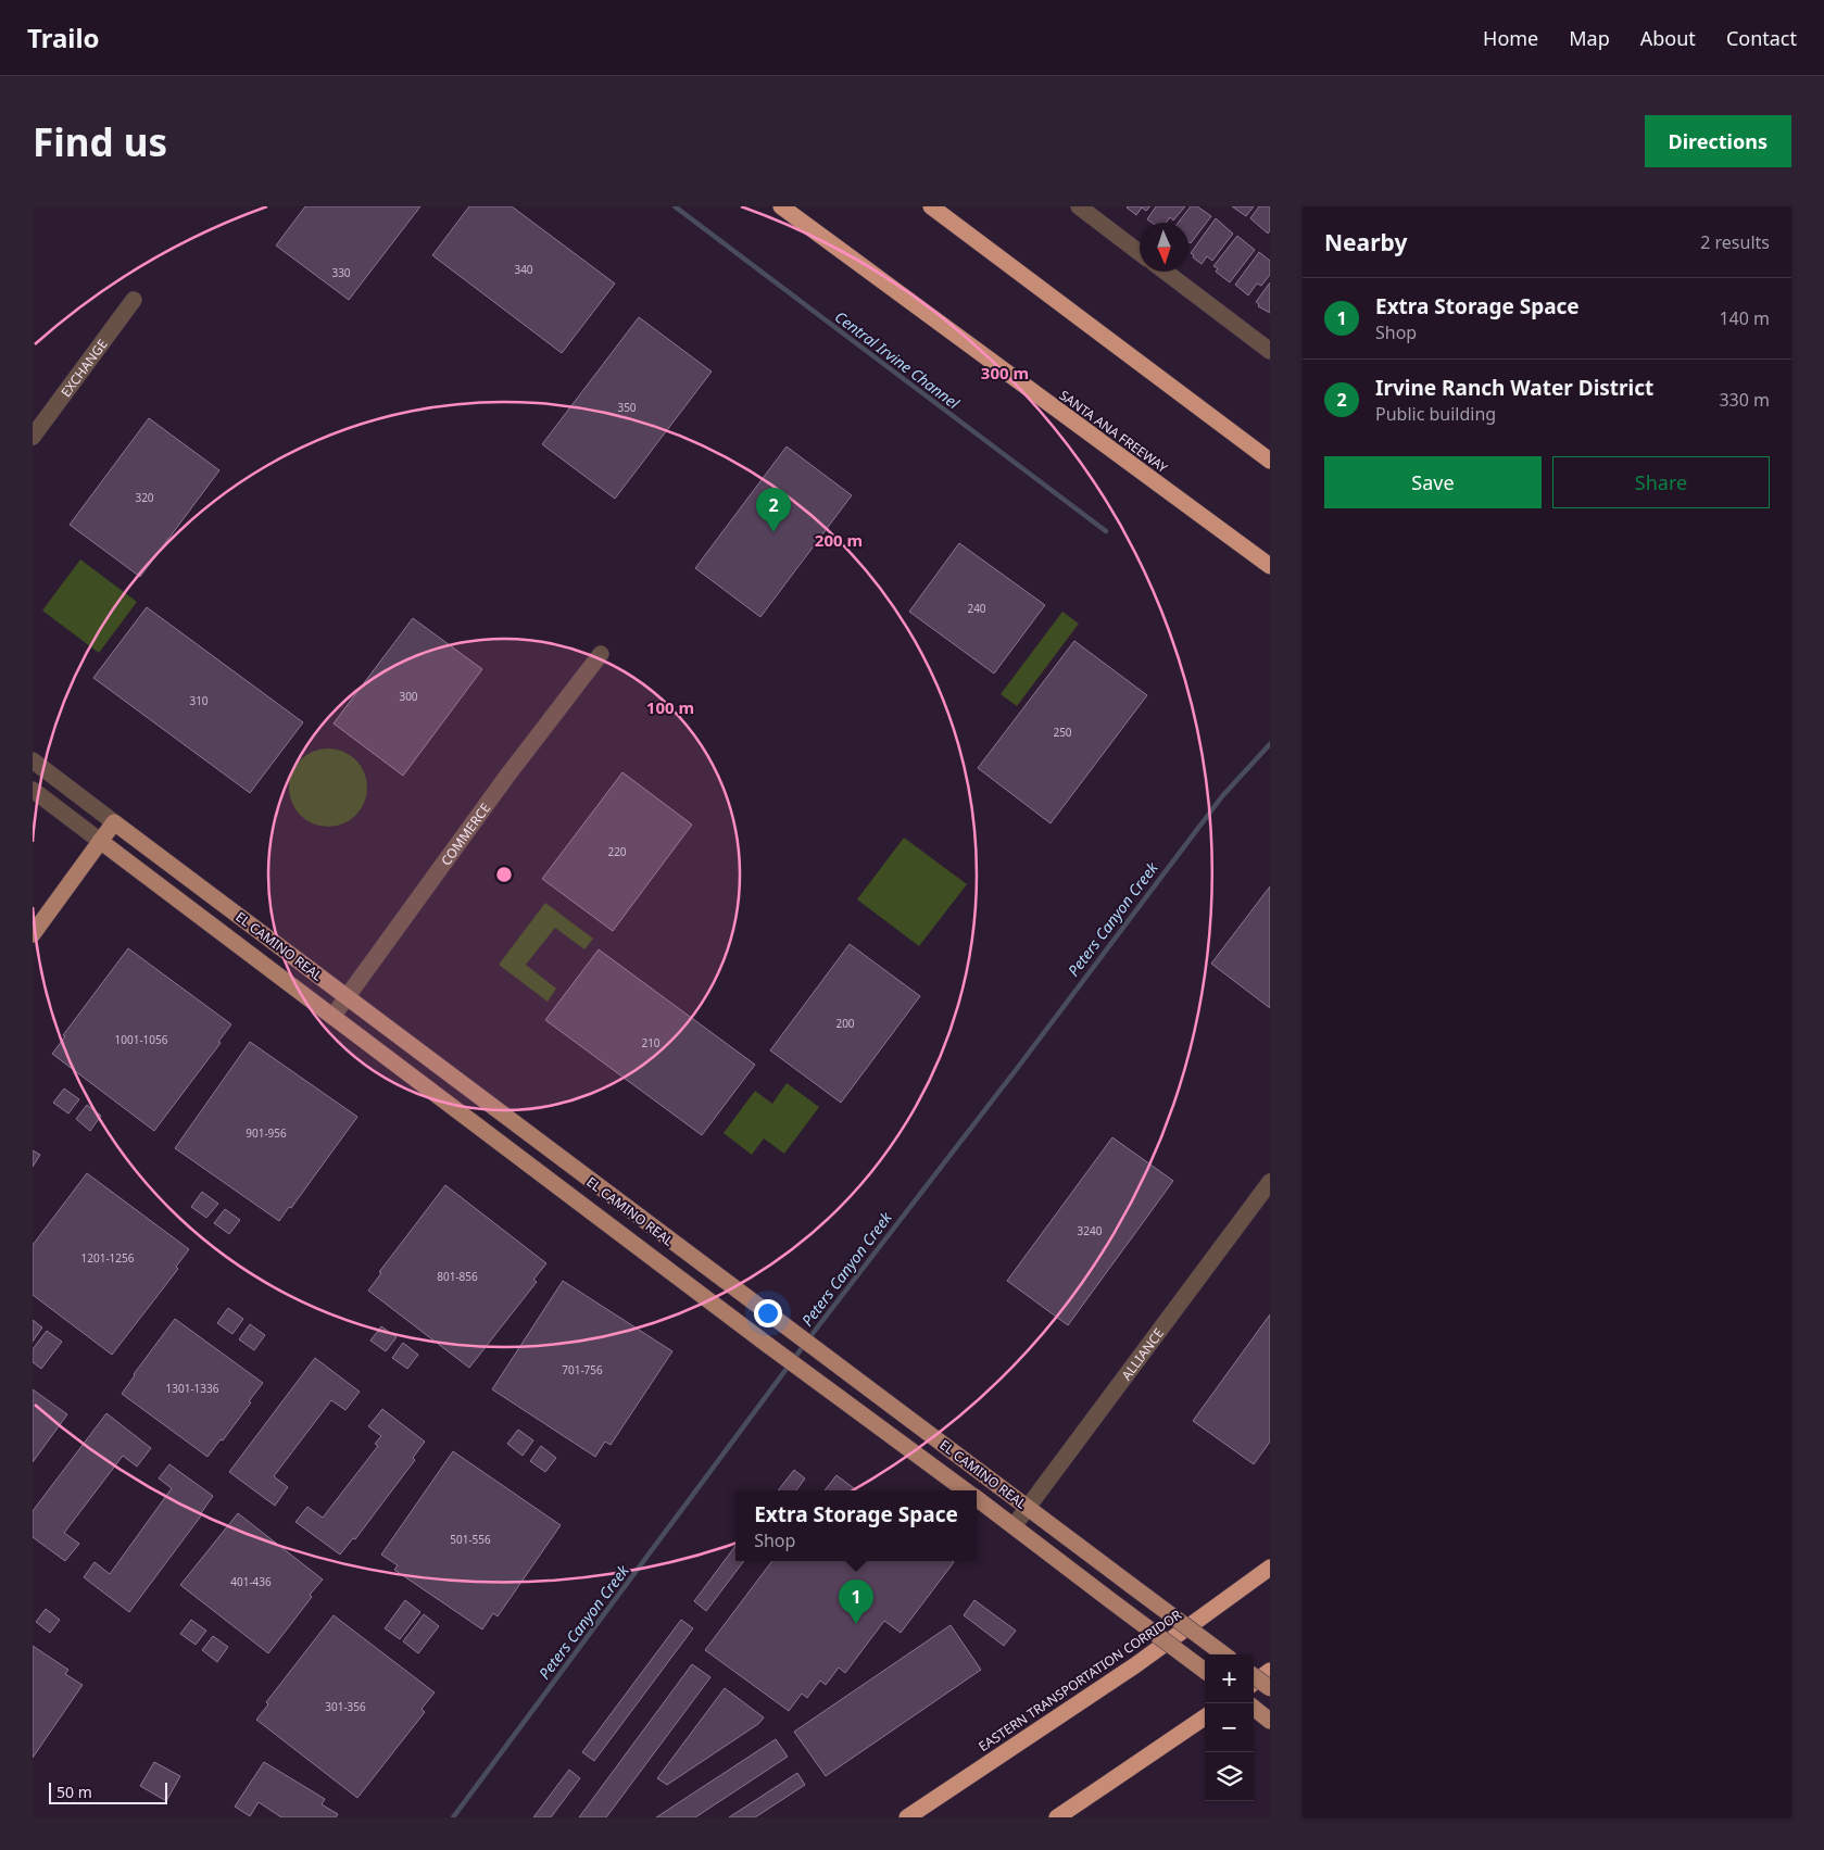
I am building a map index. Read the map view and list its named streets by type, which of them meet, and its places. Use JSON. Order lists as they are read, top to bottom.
{
  "streets": {
    "highway": ["SANTA ANA FREEWAY", "EASTERN TRANSPORTATION CORRIDOR"],
    "main road": ["EL CAMINO REAL"],
    "street": ["EXCHANGE", "COMMERCE", "ALLIANCE"]
  },
  "crossings": [
    ["COMMERCE", "EL CAMINO REAL"],
    ["EL CAMINO REAL", "ALLIANCE"]
  ],
  "water": ["Central Irvine Channel", "Peters Canyon Creek"],
  "house_numbers": [
    "340",
    "330",
    "350",
    "320",
    "240",
    "300",
    "310",
    "250",
    "220",
    "200",
    "1001-1056",
    "210",
    "901-956",
    "3240",
    "1201-1256",
    "801-856",
    "701-756",
    "1301-1336",
    "501-556",
    "401-436",
    "301-356"
  ],
  "scale_bar": "50 m",
  "north": "bottom",
  "page": {
    "header": "Trailo",
    "nav": [
      "Home",
      "Map",
      "About",
      "Contact"
    ],
    "buttons": [
      "Directions",
      ["Save", "Share"]
    ],
    "title": "Find us",
    "heading": ["Nearby", "2 results"],
    "list": [
      {
        "mark": "1",
        "name": "Extra Storage Space",
        "note": "Shop",
        "value": "140 m"
      },
      {
        "mark": "2",
        "name": "Irvine Ranch Water District",
        "note": "Public building",
        "value": "330 m"
      }
    ],
    "pins": ["2", "1"],
    "popup": ["Extra Storage Space", "Shop"],
    "map_buttons": ["+", "−"],
    "scale": "50 m"
  },
  "rings": ["300 m", "200 m", "100 m"]
}
